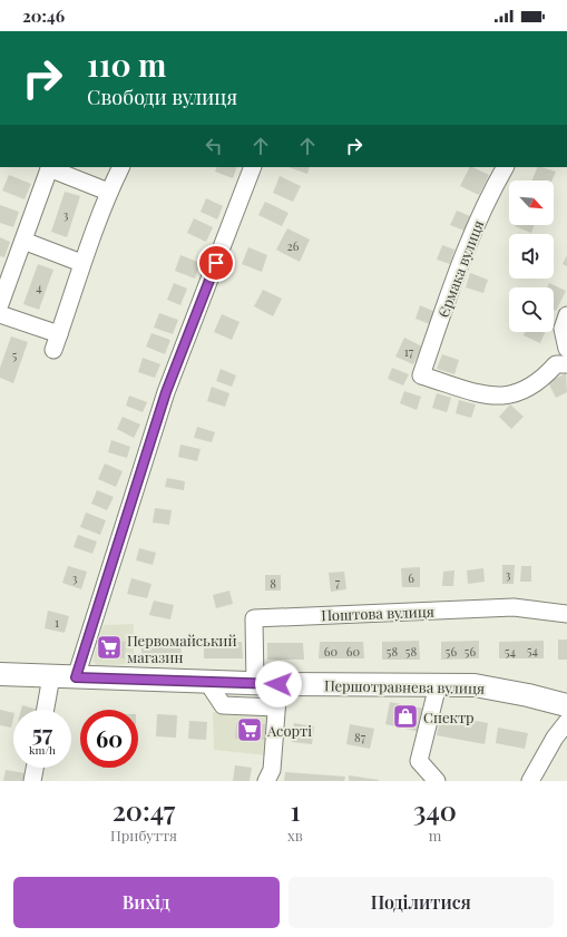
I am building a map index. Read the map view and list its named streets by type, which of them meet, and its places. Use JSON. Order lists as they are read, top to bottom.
{
  "streets": {
    "main road": ["Першотравнева вулиця"],
    "street": ["Єрмака вулиця", "Поштова вулиця"]
  },
  "crossings": [
    ["Поштова вулиця", "Першотравнева вулиця"]
  ],
  "places": {
    "supermarket": ["Первомайський магазин", "Асорті"],
    "shop": ["Спектр"]
  },
  "house_numbers": [
    "3",
    "26",
    "4",
    "17",
    "5",
    "3",
    "3",
    "6",
    "7",
    "8",
    "1",
    "54",
    "60",
    "60",
    "58",
    "58",
    "56",
    "56",
    "54",
    "87"
  ],
  "north": "bottom right",
  "page": {
    "status": "20:46",
    "turn": ["110 m", "Свободи вулиця"],
    "speed": "57 km/h",
    "limit": "60",
    "eta": [
      "20:47",
      "Прибуття",
      "1",
      "хв",
      "340",
      "m"
    ],
    "buttons": ["Вихід", "Поділитися"]
  }
}
